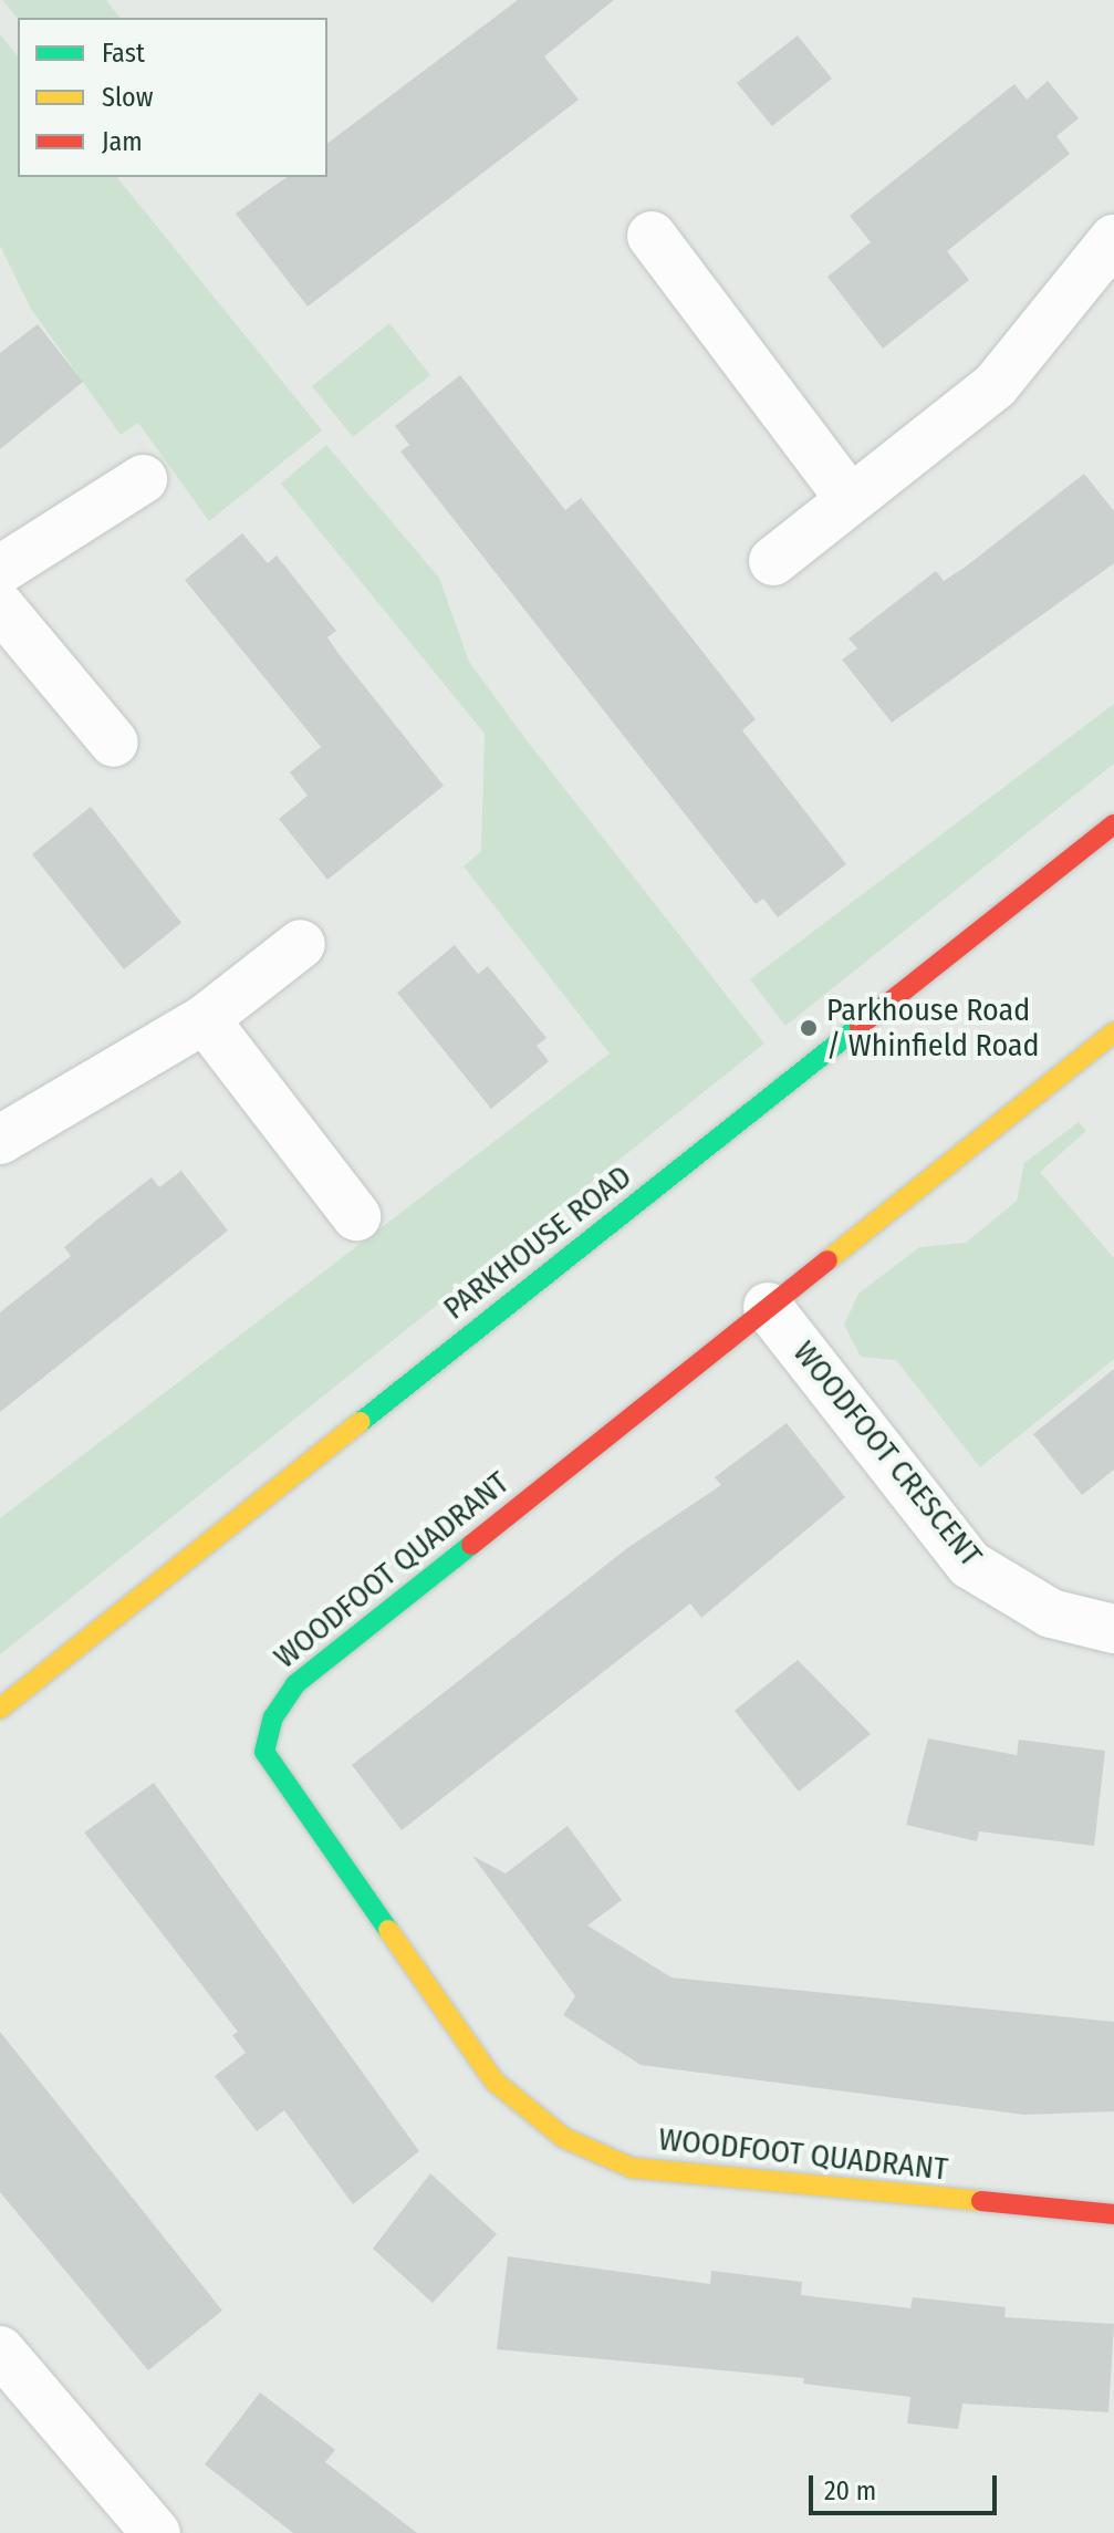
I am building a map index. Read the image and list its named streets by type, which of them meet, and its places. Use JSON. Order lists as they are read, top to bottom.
{
  "streets": {
    "street": ["PARKHOUSE ROAD", "WOODFOOT CRESCENT", "WOODFOOT QUADRANT"]
  },
  "crossings": [
    ["WOODFOOT CRESCENT", "WOODFOOT QUADRANT"]
  ],
  "places": ["Parkhouse Road / Whinfield Road"],
  "legend": ["Fast", "Slow", "Jam"],
  "scale_bar": "20 m"
}
